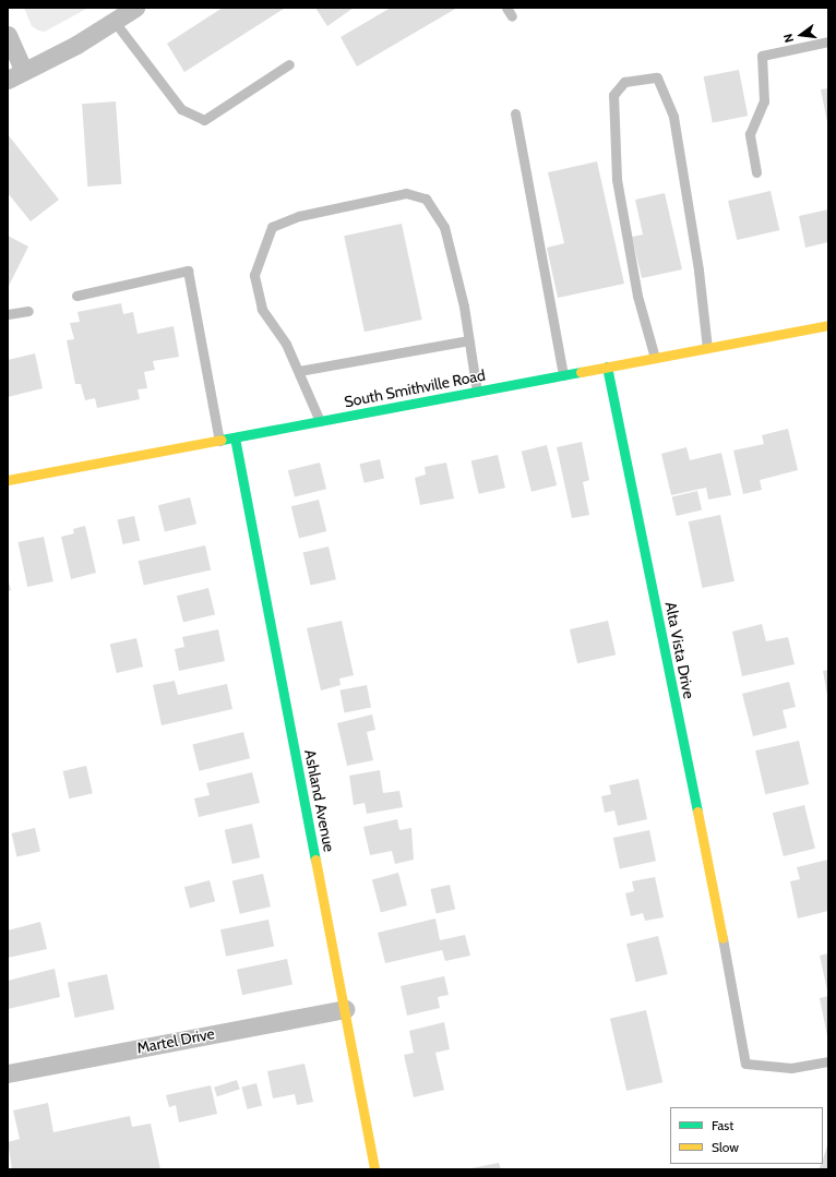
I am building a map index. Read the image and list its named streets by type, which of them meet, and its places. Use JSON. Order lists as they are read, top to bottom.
{
  "streets": {
    "street": [
      "South Smithville Road",
      "Alta Vista Drive",
      "Ashland Avenue",
      "Martel Drive"
    ]
  },
  "crossings": [
    ["South Smithville Road", "Alta Vista Drive"],
    ["South Smithville Road", "Ashland Avenue"],
    ["Ashland Avenue", "Martel Drive"]
  ],
  "legend": ["Fast", "Slow"],
  "north": "left"
}
